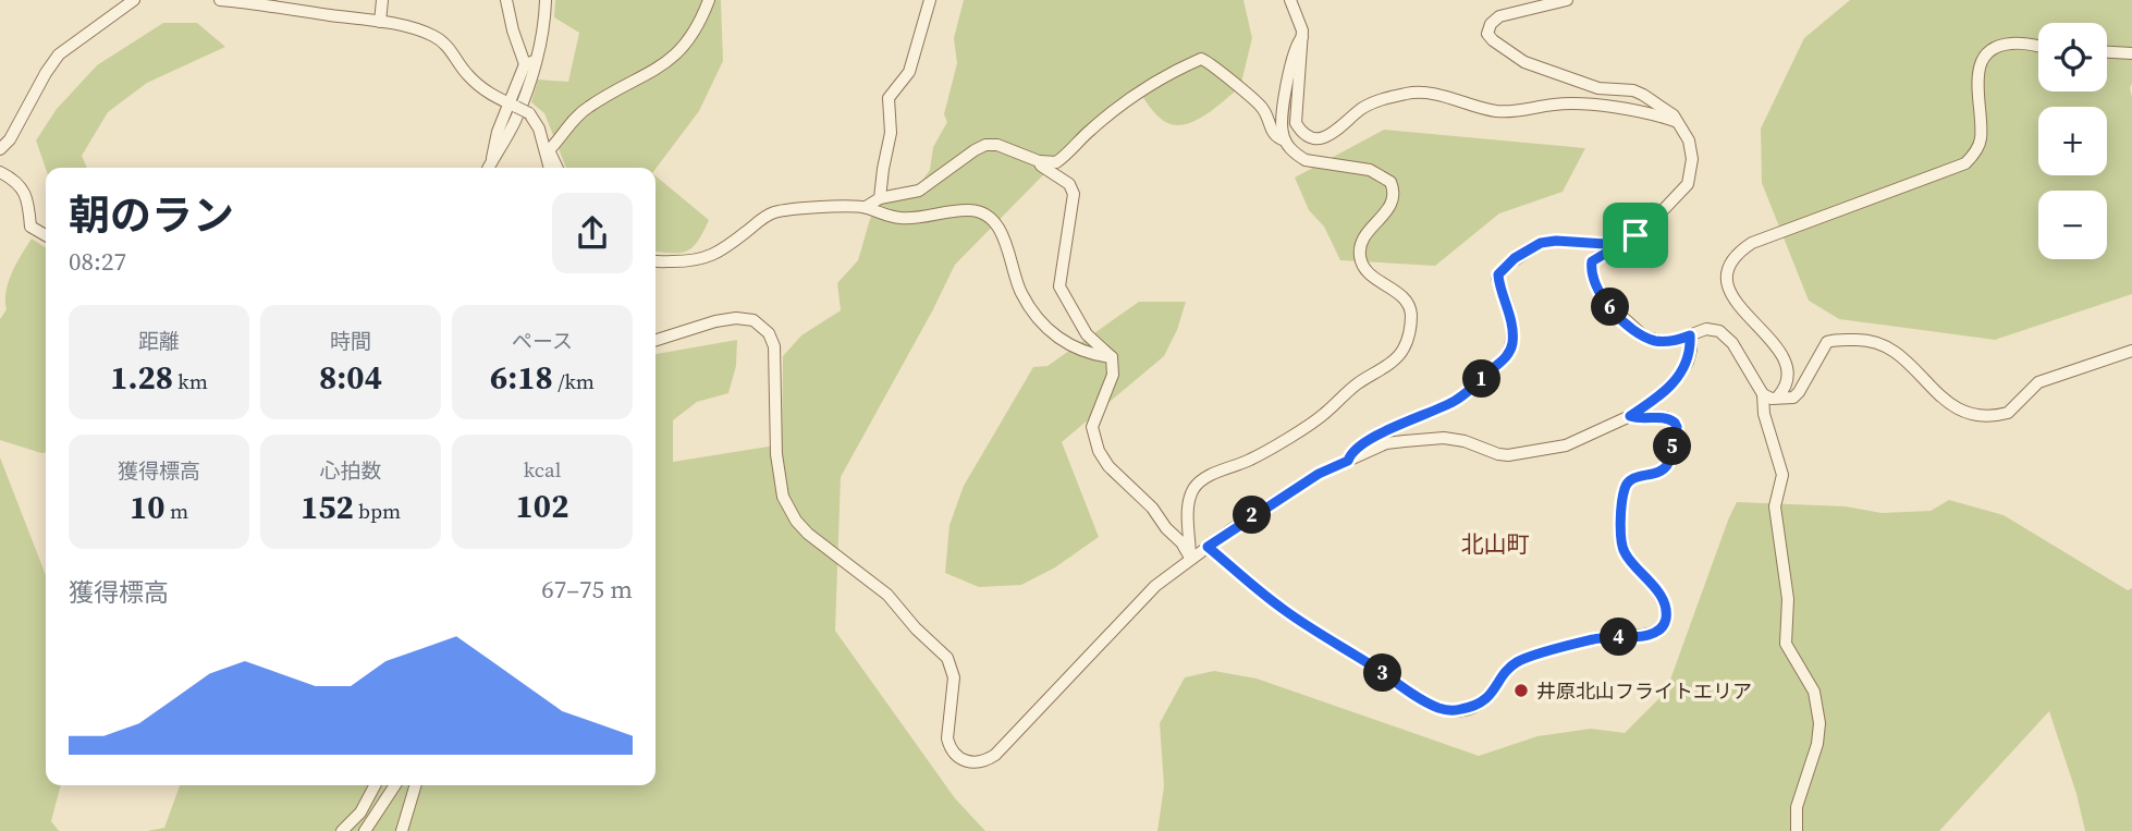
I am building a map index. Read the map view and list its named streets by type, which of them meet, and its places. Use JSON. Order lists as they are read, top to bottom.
{
  "districts": ["北山町"],
  "places": ["井原北山フライトエリア"],
  "page": {
    "map_buttons": ["+", "−"],
    "heading": ["朝のラン", "08:27"],
    "pins": [
      "6",
      "1",
      "5",
      "2",
      "4",
      "3"
    ],
    "stats": [
      ["距離", "1.28 km"],
      ["時間", "8:04"],
      ["ペース", "6:18 /km"],
      ["獲得標高", "10 m"],
      ["心拍数", "152 bpm"],
      ["kcal", "102"]
    ],
    "chart": ["獲得標高", "67–75 m"]
  }
}
